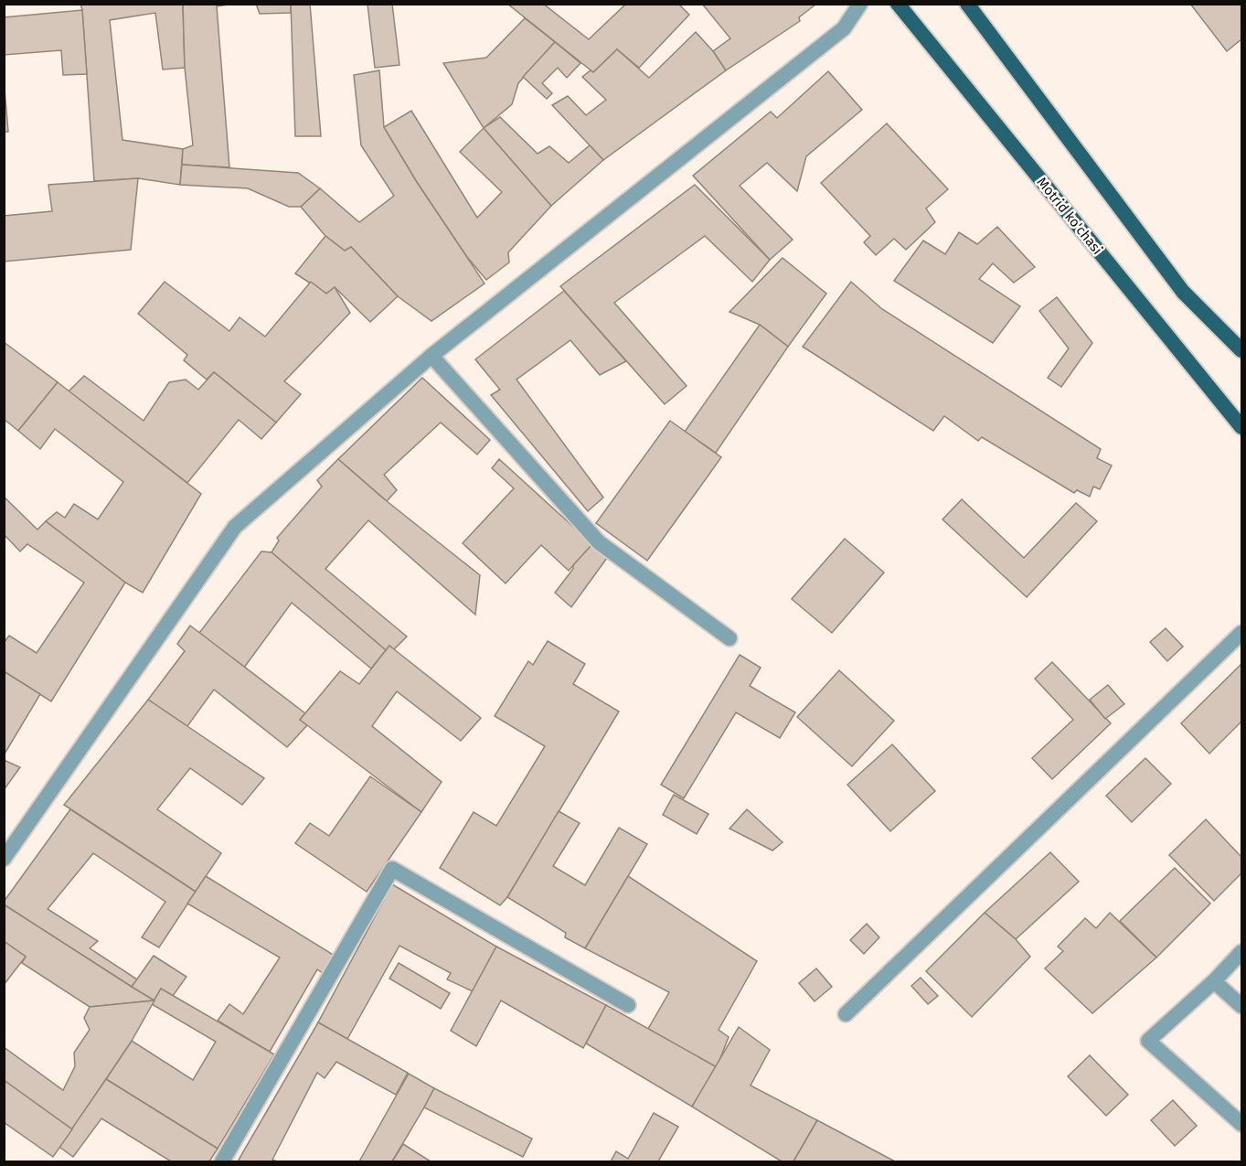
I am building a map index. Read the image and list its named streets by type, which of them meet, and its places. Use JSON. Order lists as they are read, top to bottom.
{
  "streets": {
    "main road": ["Motrid ko'chasi"]
  }
}
